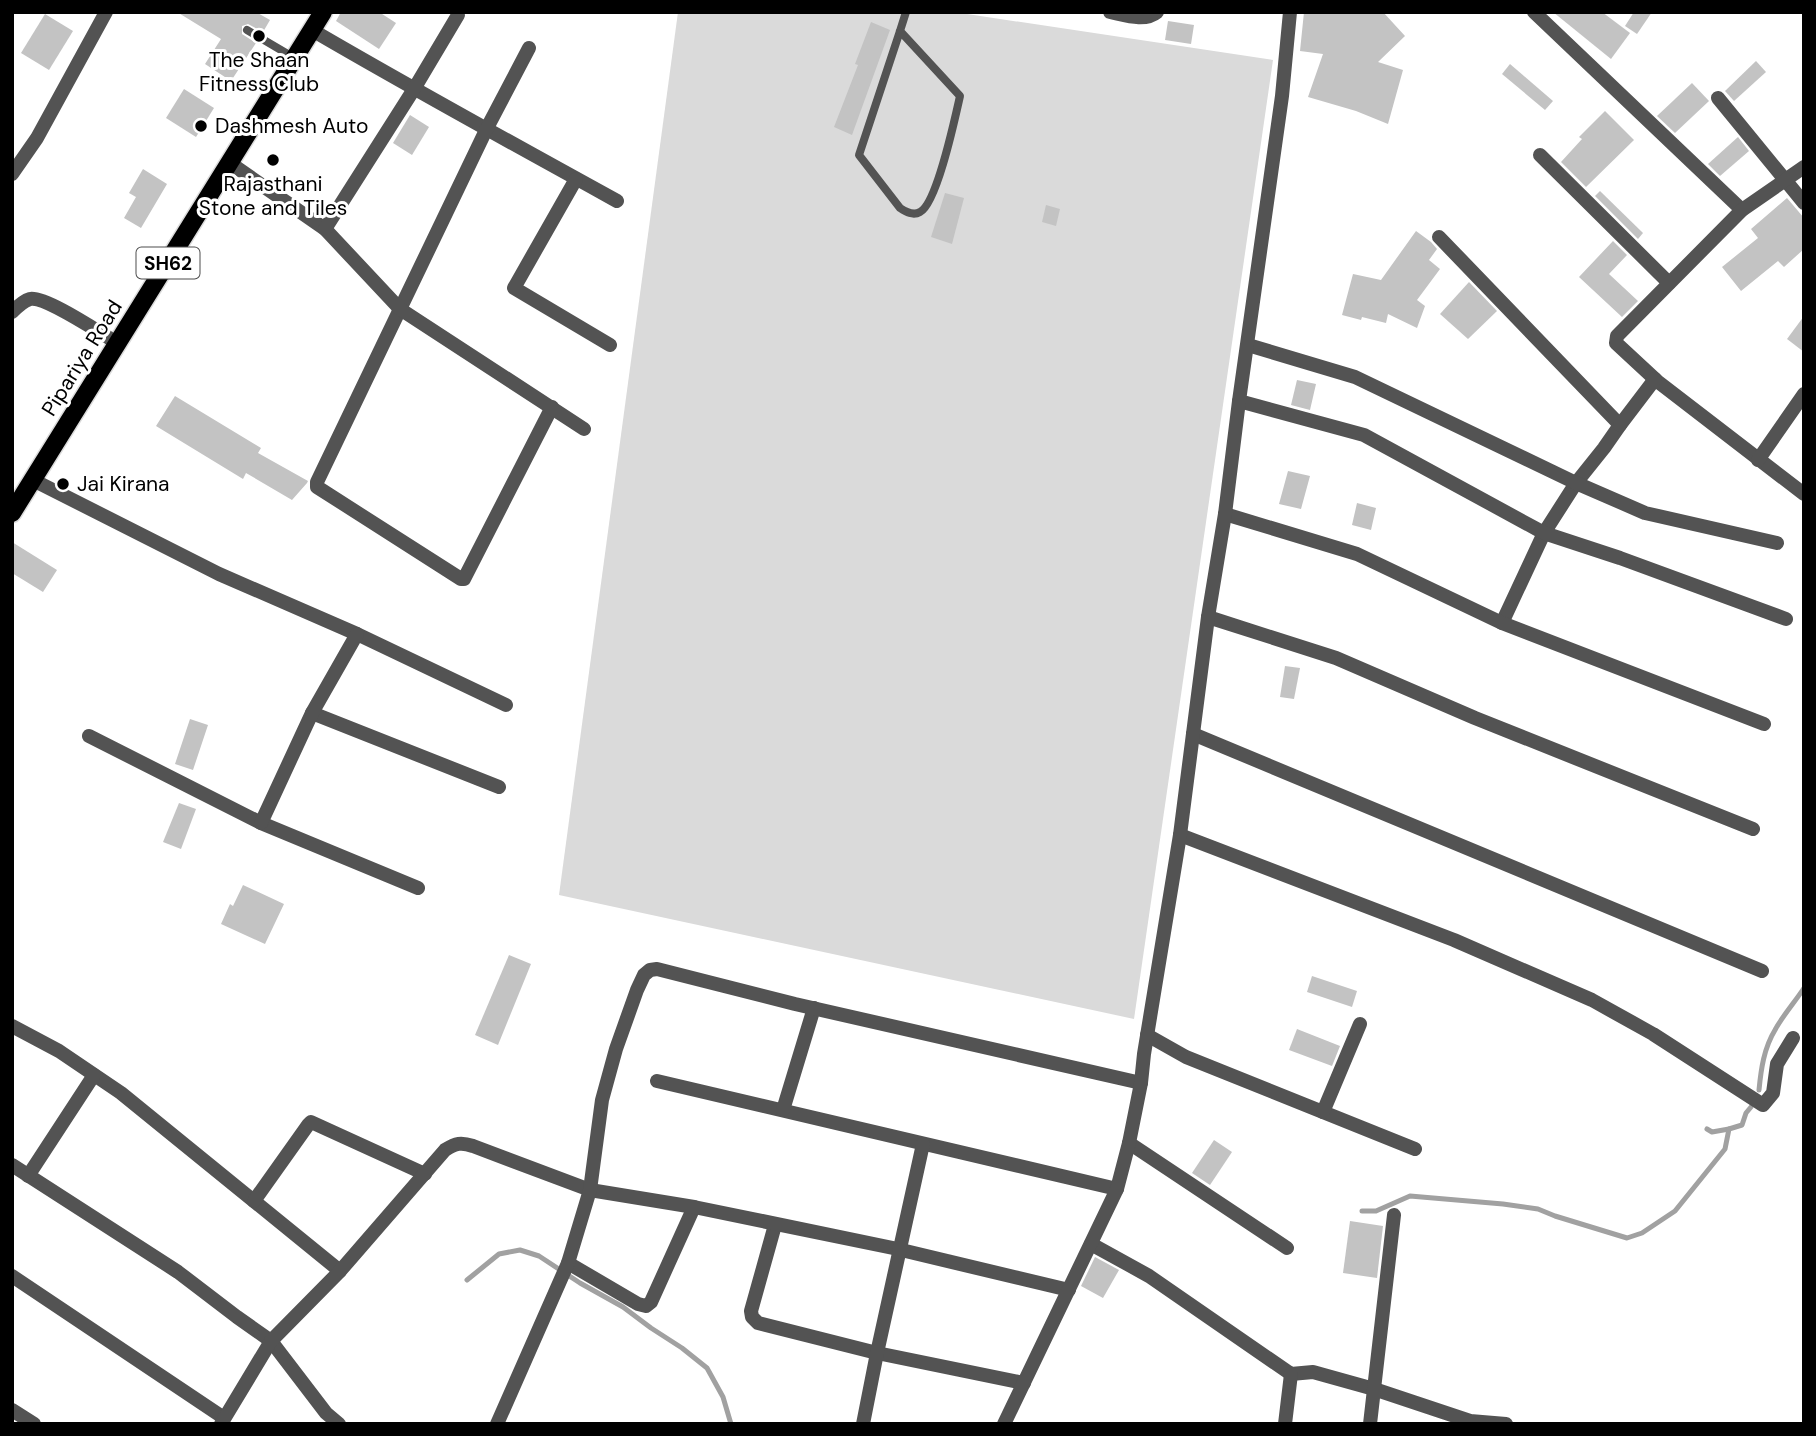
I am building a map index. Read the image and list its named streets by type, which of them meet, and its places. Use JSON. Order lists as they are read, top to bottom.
{
  "streets": {
    "main road": ["SH62", "Pipariya Road"]
  },
  "places": [
    "The Shaan Fitness Club",
    "Dashmesh Auto",
    "Rajasthani Stone and Tiles",
    "Jai Kirana"
  ]
}
